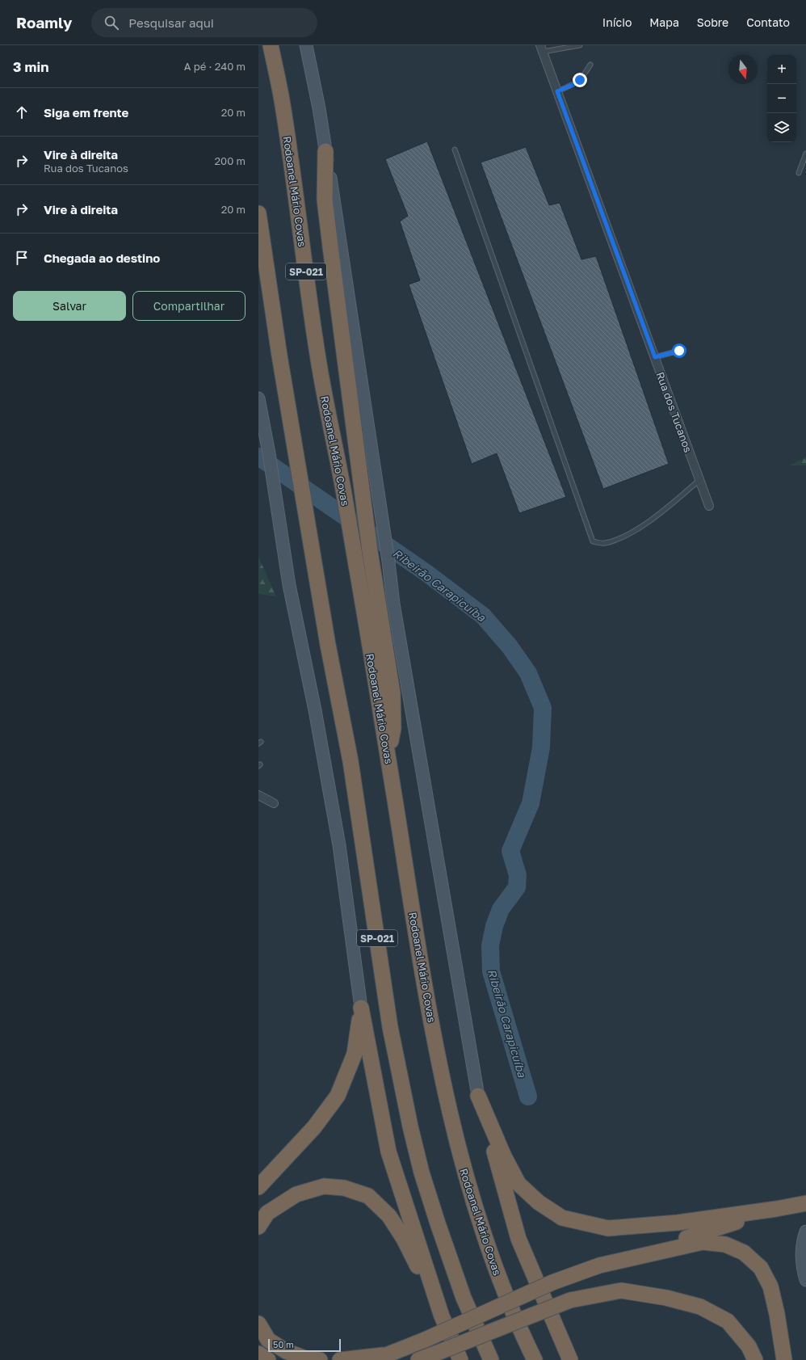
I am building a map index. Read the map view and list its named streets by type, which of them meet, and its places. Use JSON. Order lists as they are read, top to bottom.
{
  "streets": {
    "highway": ["Rodoanel Mário Covas", "SP-021"],
    "street": ["Rua dos Tucanos"]
  },
  "water": ["Ribeirão Carapicuíba"],
  "scale_bar": "50 m",
  "north": "bottom",
  "page": {
    "header": "Roamly",
    "search": "Pesquisar aqui",
    "nav": [
      "Início",
      "Mapa",
      "Sobre",
      "Contato"
    ],
    "heading": ["3 min", "A pé · 240 m"],
    "map_buttons": ["+", "−"],
    "list": [
      ["Siga em frente", "20 m"],
      ["Vire à direita", "Rua dos Tucanos", "200 m"],
      ["Vire à direita", "20 m"],
      "Chegada ao destino"
    ],
    "buttons": ["Salvar", "Compartilhar"],
    "scale": "50 m"
  }
}
